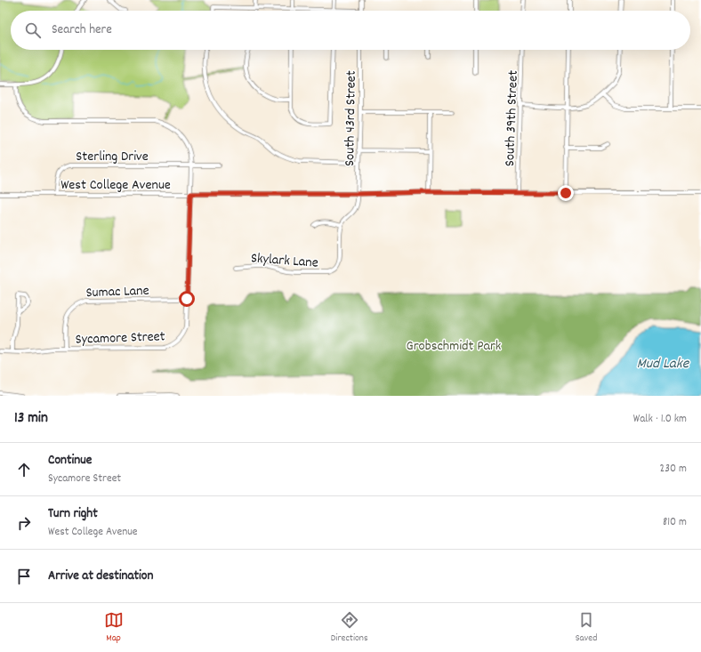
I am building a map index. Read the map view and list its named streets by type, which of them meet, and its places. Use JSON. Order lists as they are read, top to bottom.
{
  "streets": {
    "street": [
      "South 43rd Street",
      "South 39th Street",
      "Sterling Drive",
      "West College Avenue",
      "Skylark Lane",
      "Sumac Lane",
      "Sycamore Street"
    ]
  },
  "crossings": [
    ["South 43rd Street", "West College Avenue"],
    ["South 39th Street", "West College Avenue"],
    ["Sterling Drive", "West College Avenue"],
    ["Sterling Drive", "Sycamore Street"],
    ["West College Avenue", "Sycamore Street"],
    ["Sumac Lane", "Sycamore Street"]
  ],
  "water": ["Mud Lake"],
  "parks": ["Grobschmidt Park"],
  "page": {
    "search": "Search here",
    "heading": ["13 min", "Walk · 1.0 km"],
    "list": [
      ["Continue", "Sycamore Street", "230 m"],
      ["Turn right", "West College Avenue", "810 m"],
      "Arrive at destination"
    ],
    "nav": ["Map", "Directions", "Saved"]
  }
}
